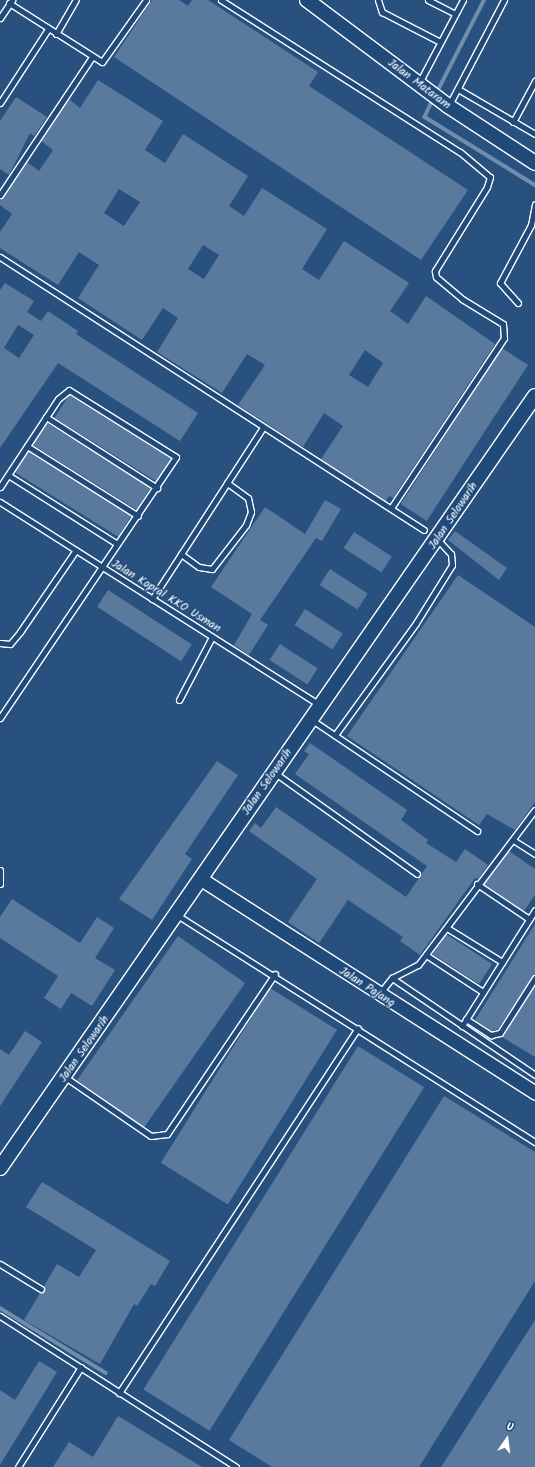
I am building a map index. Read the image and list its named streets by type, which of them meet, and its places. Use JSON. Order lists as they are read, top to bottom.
{
  "streets": {
    "main road": ["Jalan Mataram", "Jalan Selowarih"],
    "street": ["Jalan Pajang"],
    "lane": ["Jalan Kopral KKO Usman"]
  },
  "crossings": [
    ["Jalan Selowarih", "Jalan Kopral KKO Usman"],
    ["Jalan Selowarih", "Jalan Pajang"]
  ],
  "north": "top"
}
